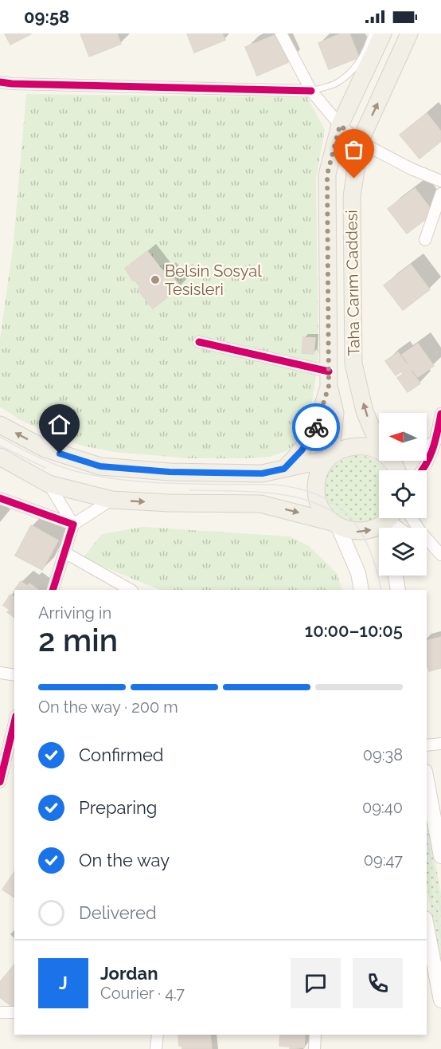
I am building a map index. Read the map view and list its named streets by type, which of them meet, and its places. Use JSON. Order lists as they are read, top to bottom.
{
  "streets": {
    "main road": ["Taha Carım Caddesi"]
  },
  "places": ["Belsin Sosyal Tesisleri"],
  "north": "left",
  "page": {
    "status": "09:58",
    "heading": ["2 min", "Arriving in", "10:00–10:05"],
    "panel": ["Jordan", "Courier · 4.7"],
    "bar": "On the way · 200 m",
    "list": [
      ["Confirmed", "09:38"],
      ["Preparing", "09:40"],
      ["On the way", "09:47"],
      "Delivered"
    ],
    "round": "J"
  }
}
